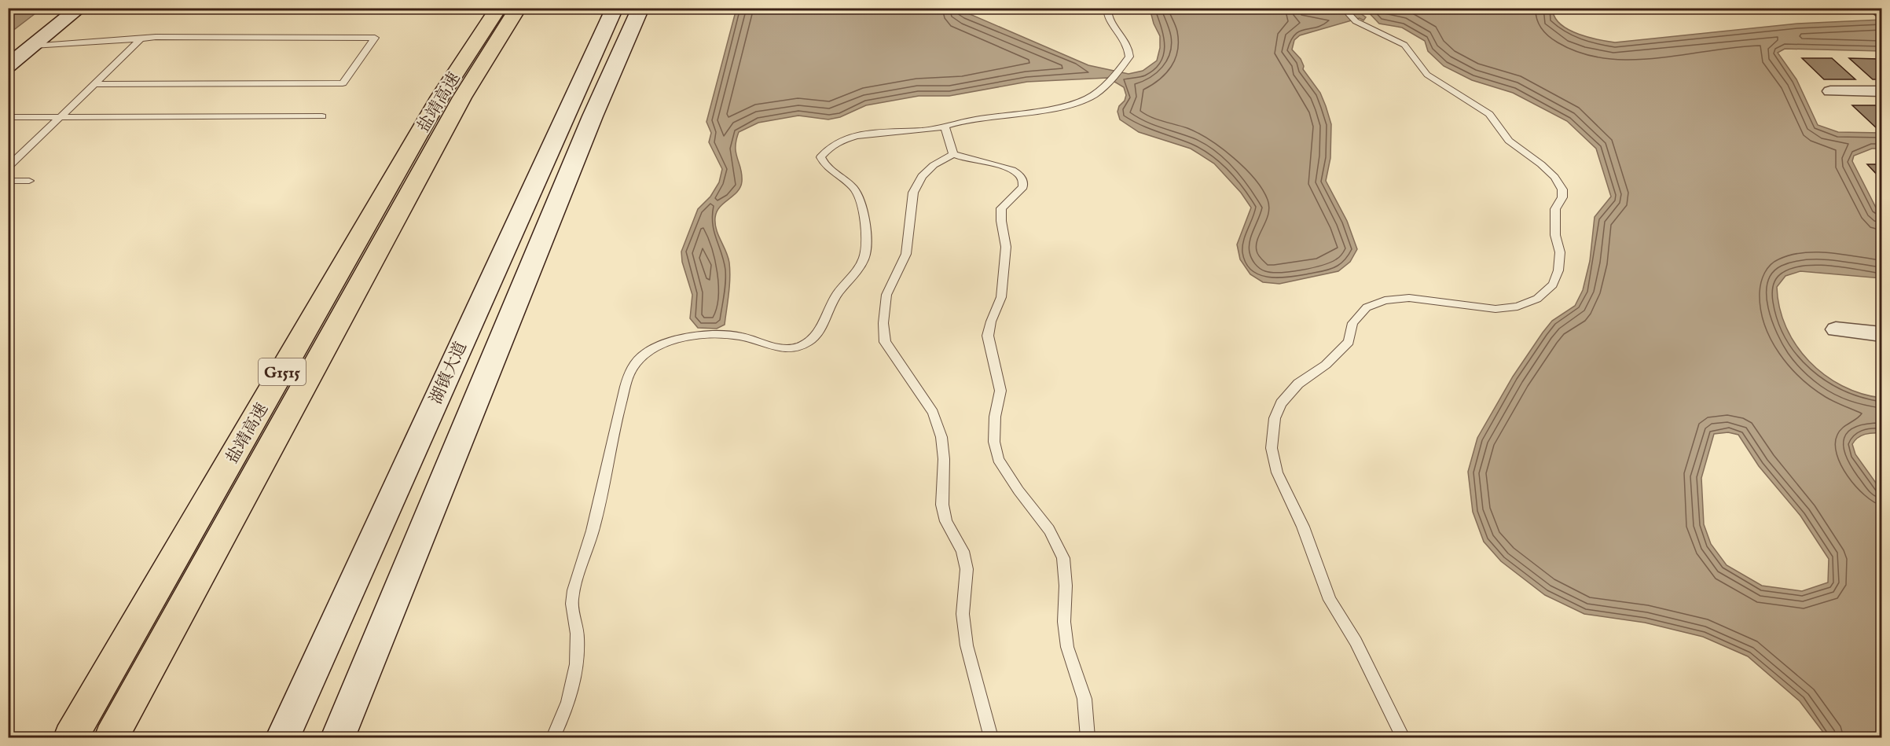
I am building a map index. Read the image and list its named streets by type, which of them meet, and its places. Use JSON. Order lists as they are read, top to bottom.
{
  "streets": {
    "highway": ["盐靖高速", "G1515"],
    "main road": ["湖镇大道"]
  }
}
